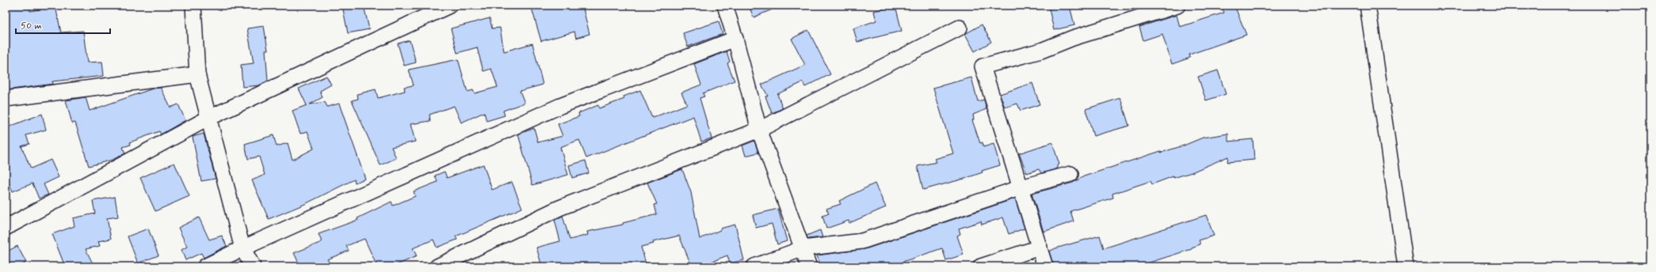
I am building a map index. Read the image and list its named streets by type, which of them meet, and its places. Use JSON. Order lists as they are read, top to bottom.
{
  "scale_bar": "50 m"
}
